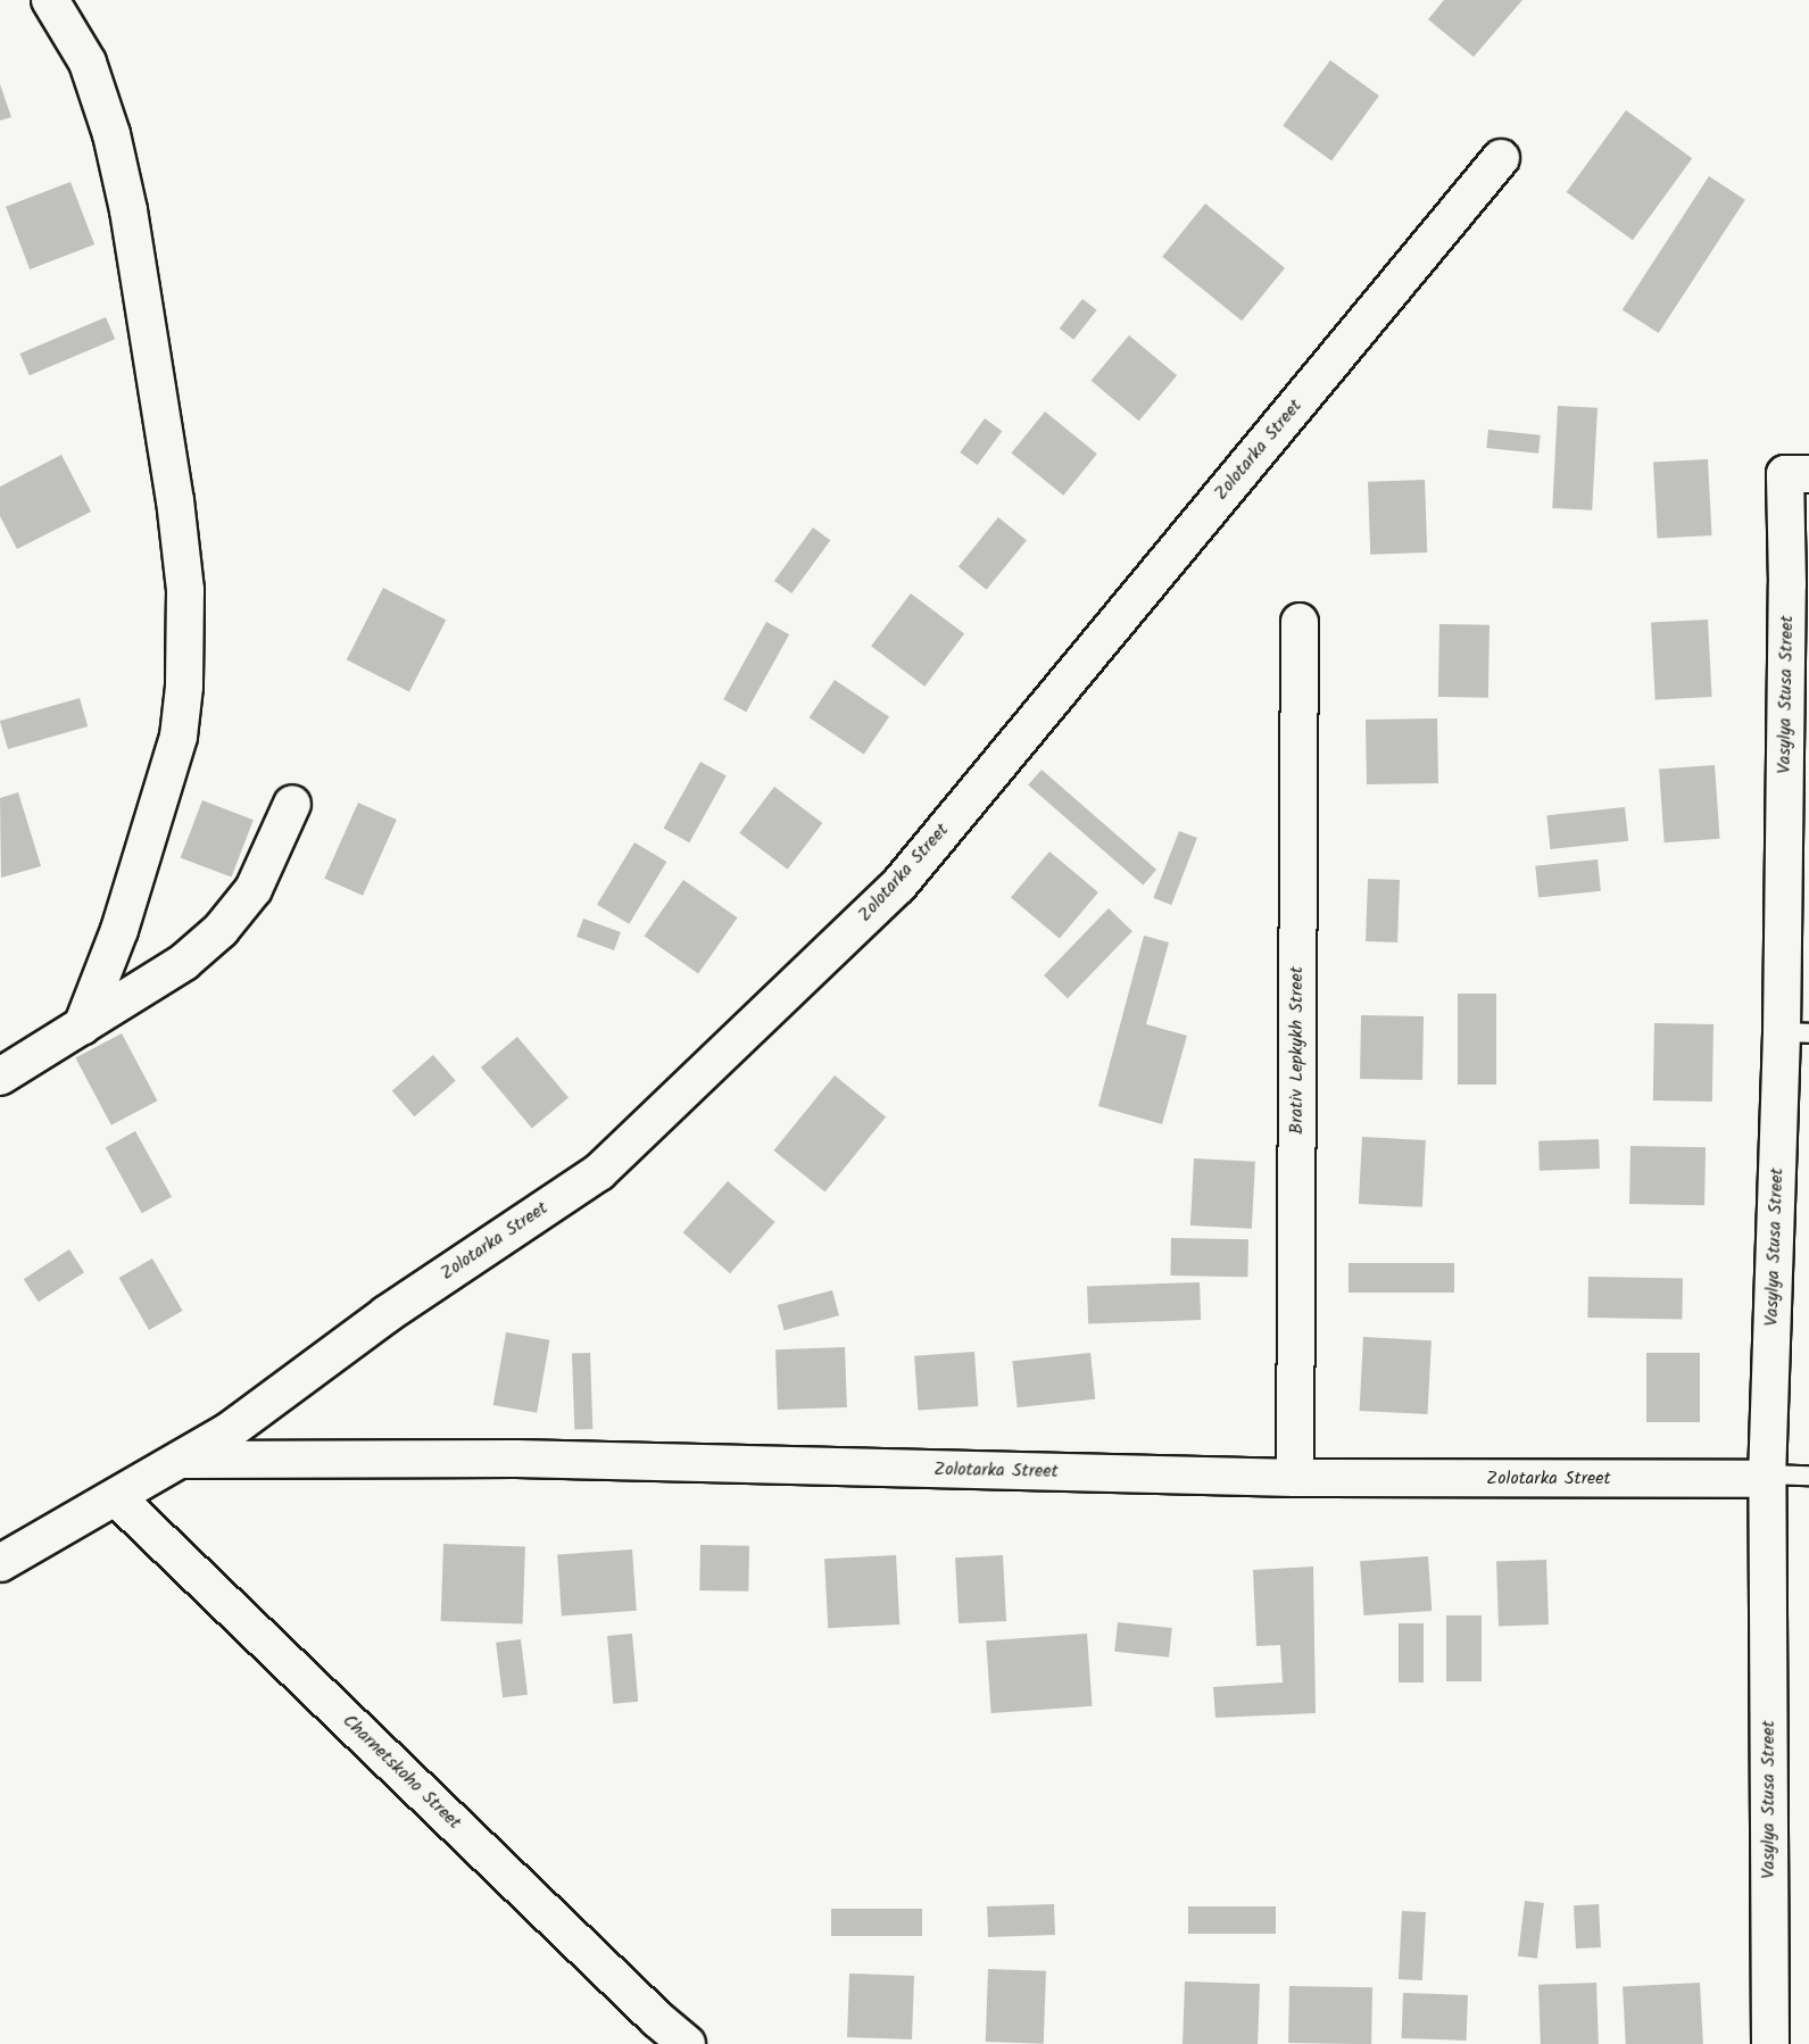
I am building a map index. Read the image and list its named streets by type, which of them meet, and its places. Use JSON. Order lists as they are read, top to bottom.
{
  "streets": {
    "street": [
      "Zolotarka Street",
      "Vasylya Stusa Street",
      "Brativ Lepkykh Street",
      "Charnetskoho Street"
    ]
  },
  "crossings": [
    ["Zolotarka Street", "Vasylya Stusa Street"],
    ["Zolotarka Street", "Brativ Lepkykh Street"],
    ["Zolotarka Street", "Charnetskoho Street"]
  ]
}
